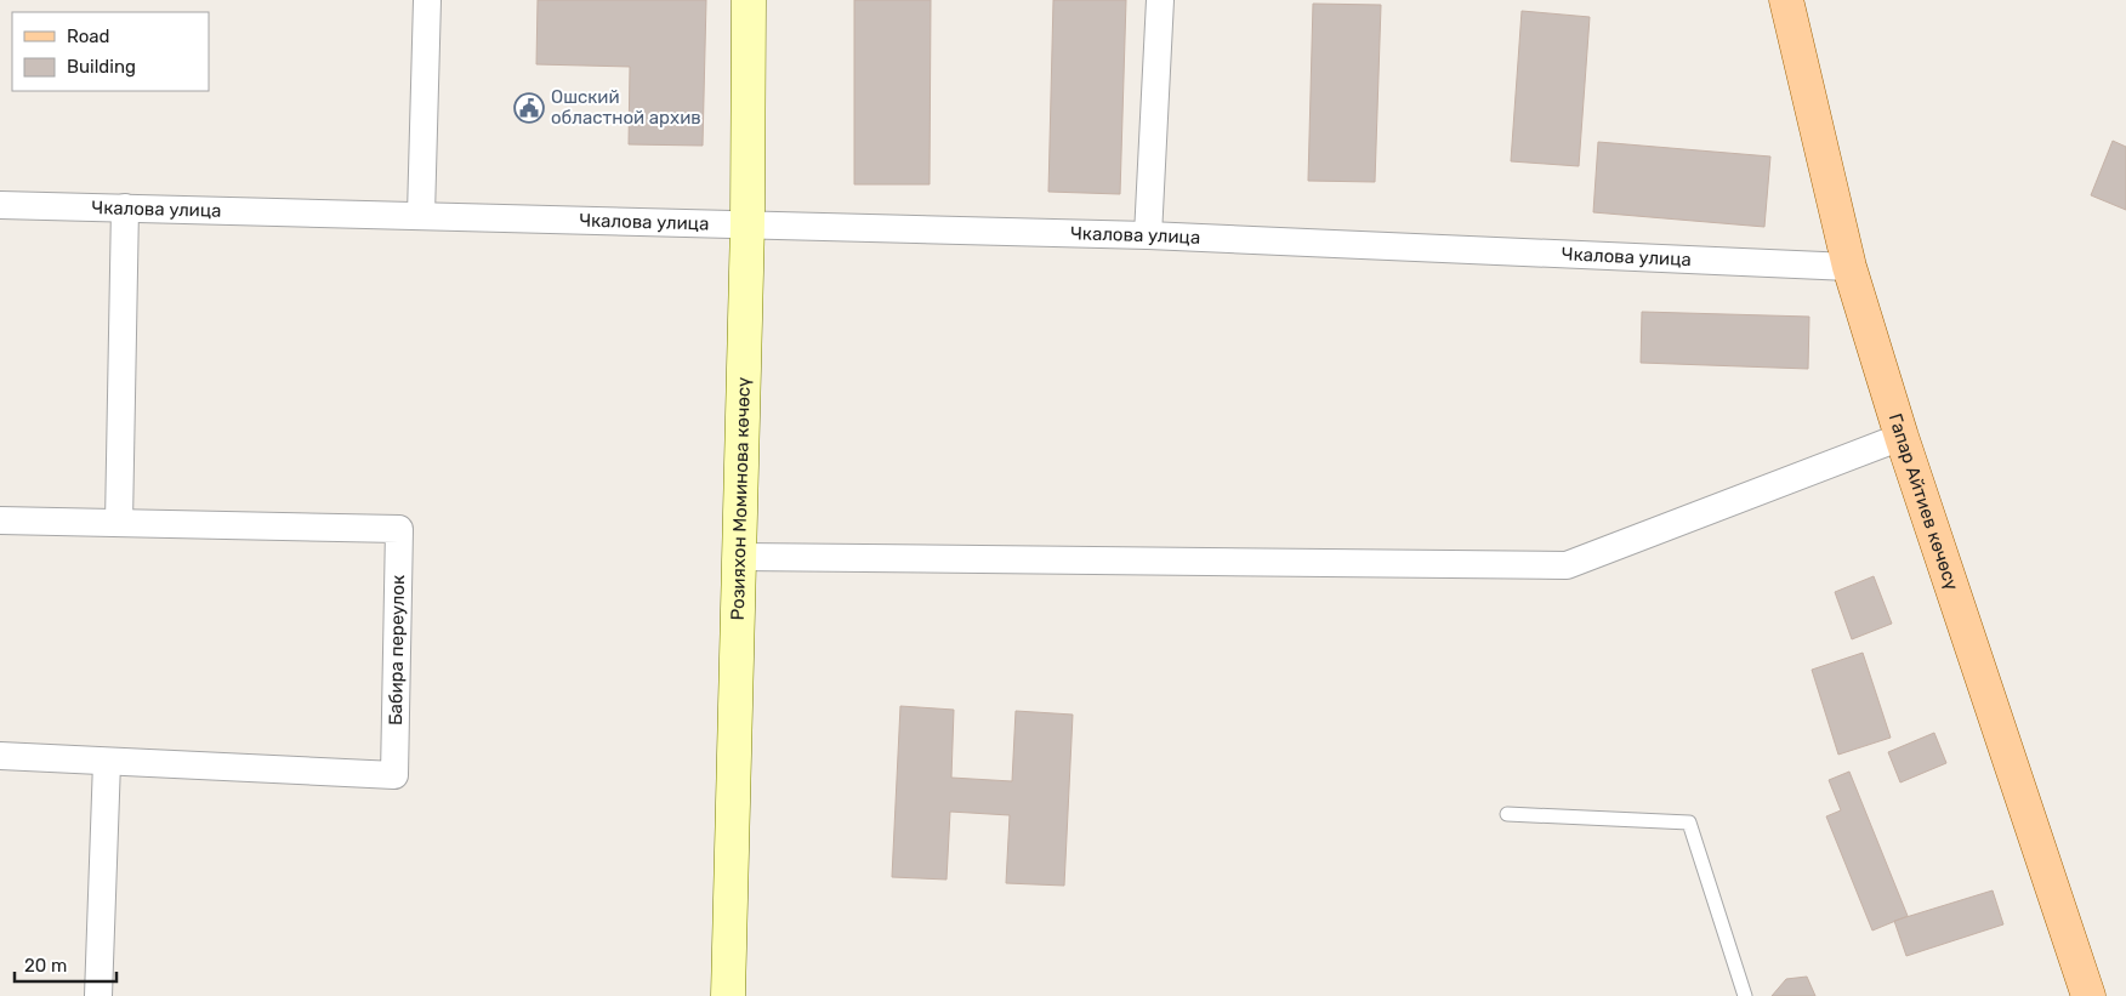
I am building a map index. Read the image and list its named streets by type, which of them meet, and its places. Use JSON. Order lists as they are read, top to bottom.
{
  "streets": {
    "main road": ["Гапар Айтиев көчөсү"],
    "street": ["Чкалова улица", "Розияхон Моминова көчөсү", "Бабира переулок"]
  },
  "crossings": [
    ["Чкалова улица", "Розияхон Моминова көчөсү"],
    ["Чкалова улица", "Гапар Айтиев көчөсү"]
  ],
  "places": {
    "public building": ["Ошский областной архив"]
  },
  "legend": ["Road", "Building"],
  "scale_bar": "20 m"
}
